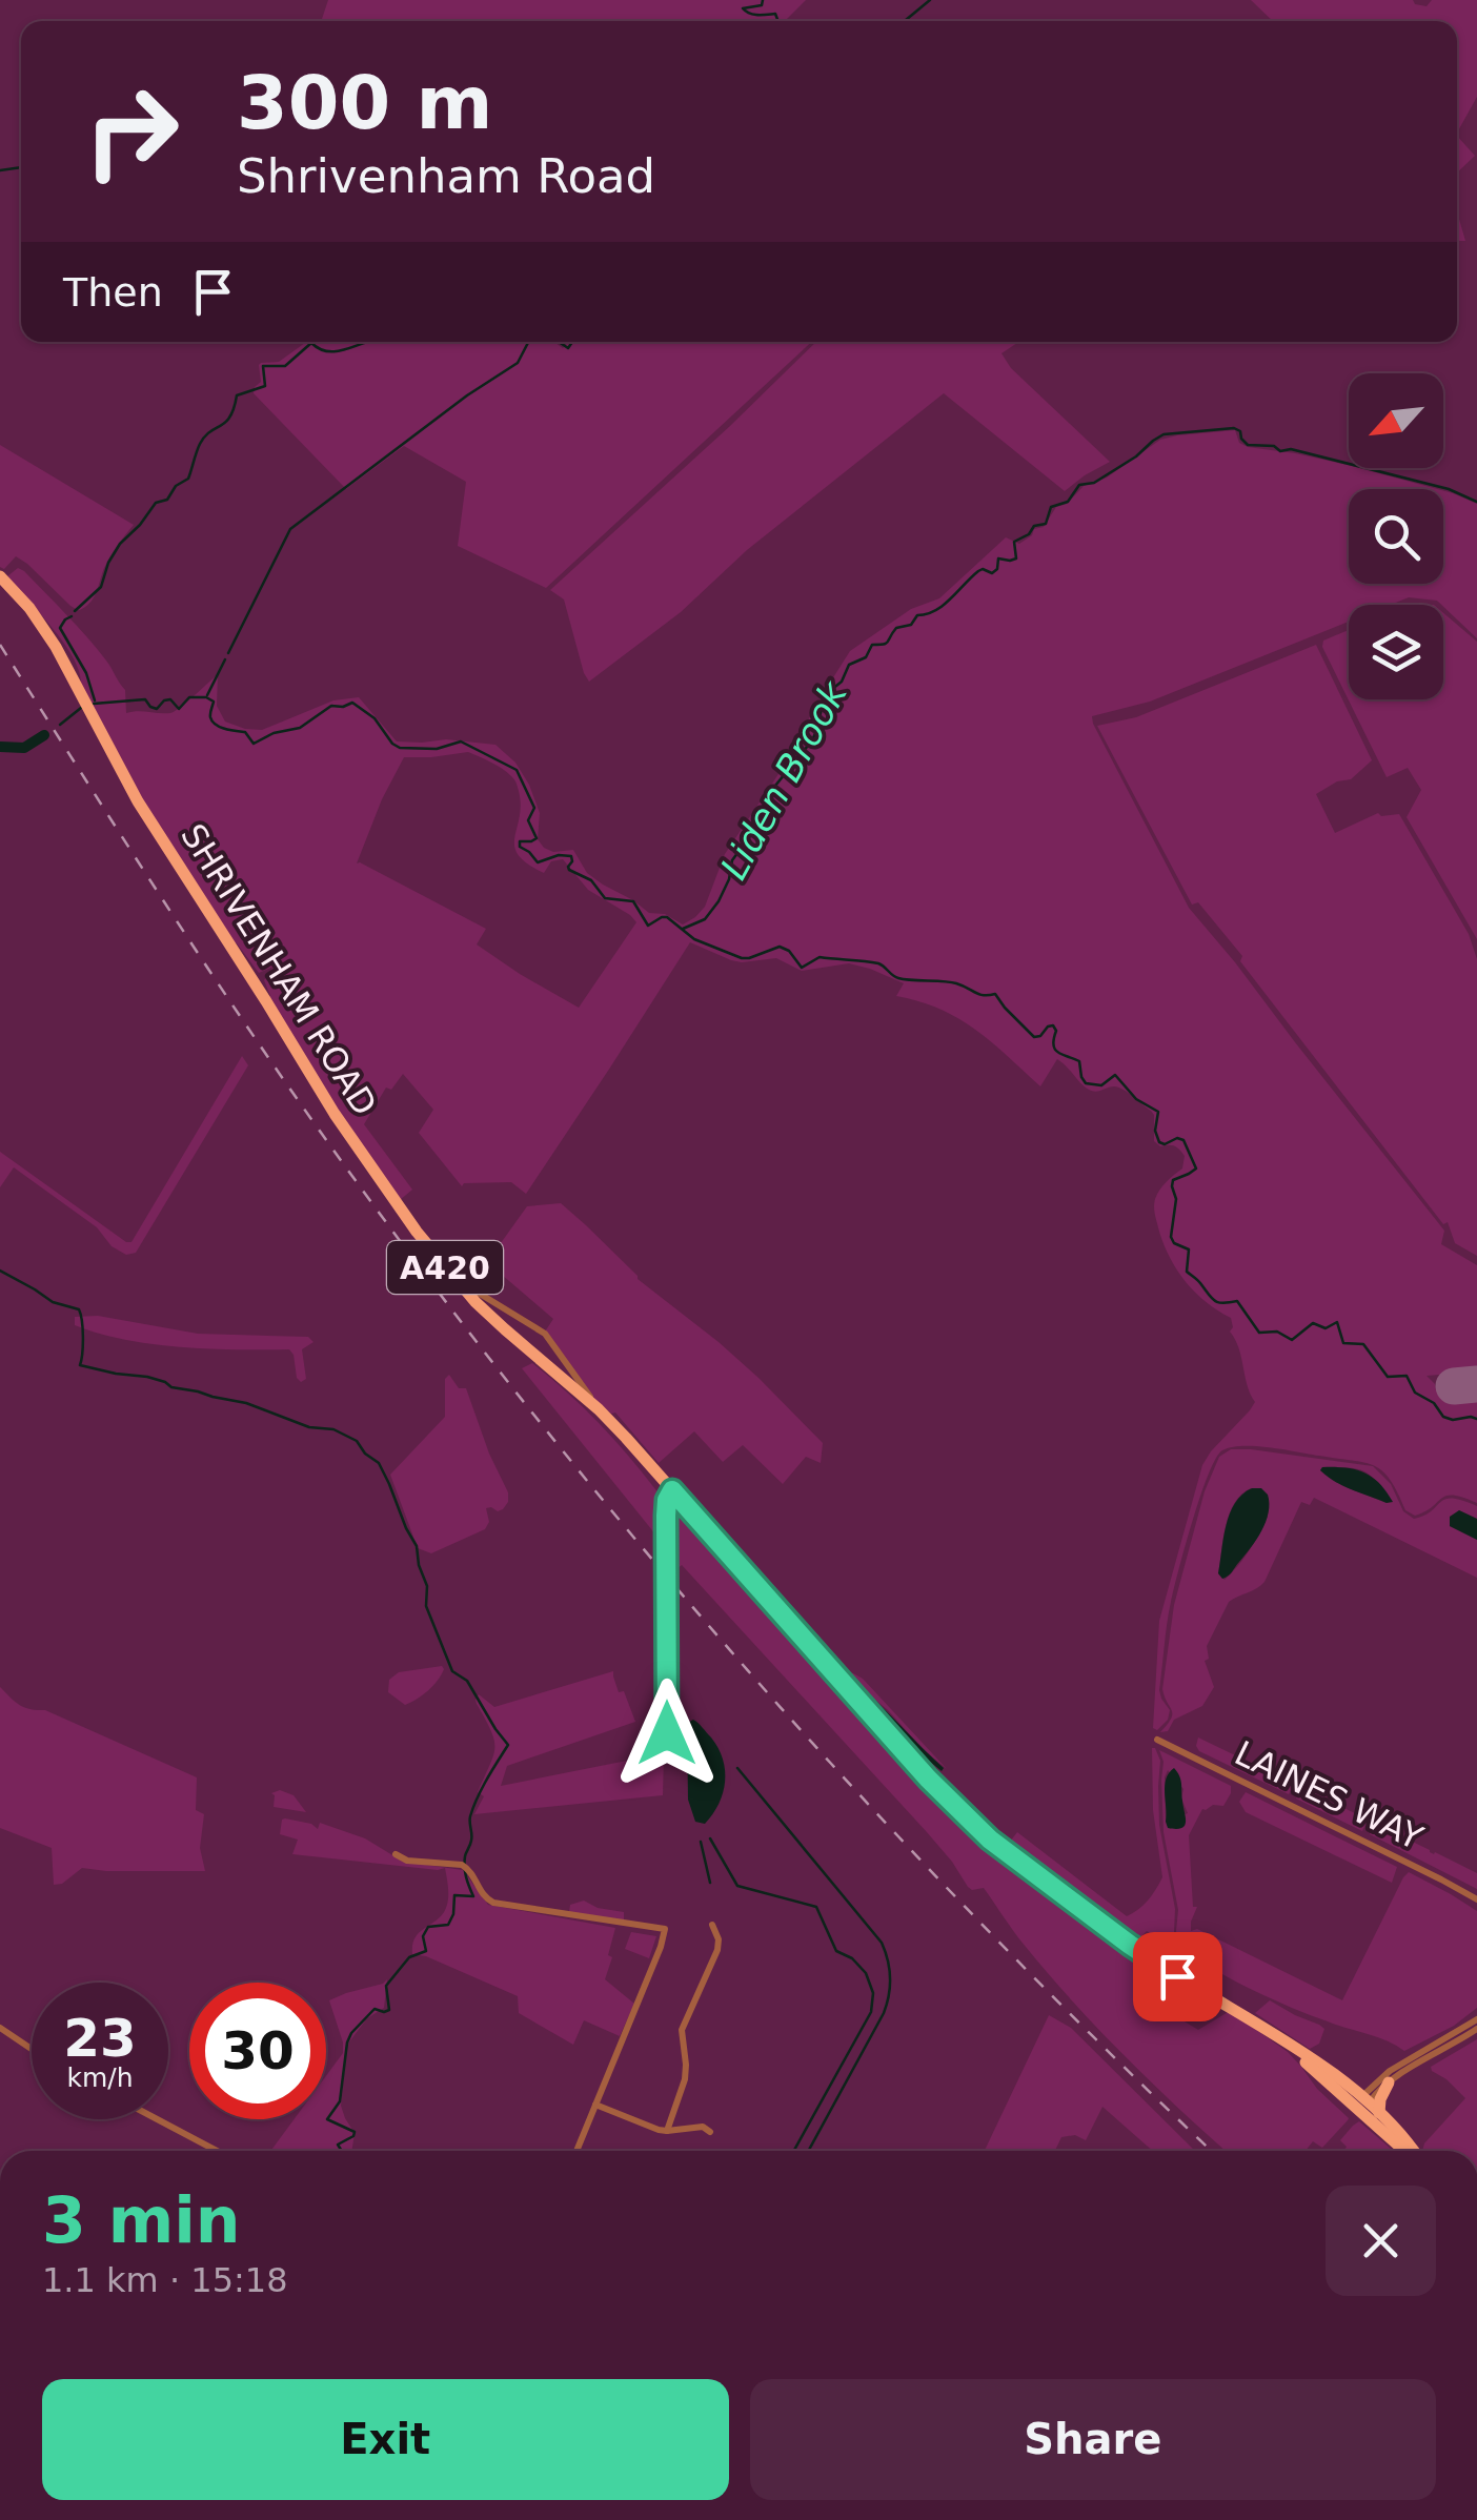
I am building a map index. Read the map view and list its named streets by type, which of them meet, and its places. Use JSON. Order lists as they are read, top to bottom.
{
  "streets": {
    "highway": ["SHRIVENHAM ROAD", "A420"],
    "street": ["LAINES WAY"]
  },
  "crossings": [
    ["SHRIVENHAM ROAD", "A420"]
  ],
  "water": ["Liden Brook"],
  "north": "bottom left",
  "page": {
    "turn": ["300 m", "Shrivenham Road"],
    "then": "Then",
    "speed": "23 km/h",
    "limit": "30",
    "heading": ["3 min", "1.1 km · 15:18"],
    "buttons": ["Exit", "Share"]
  }
}
